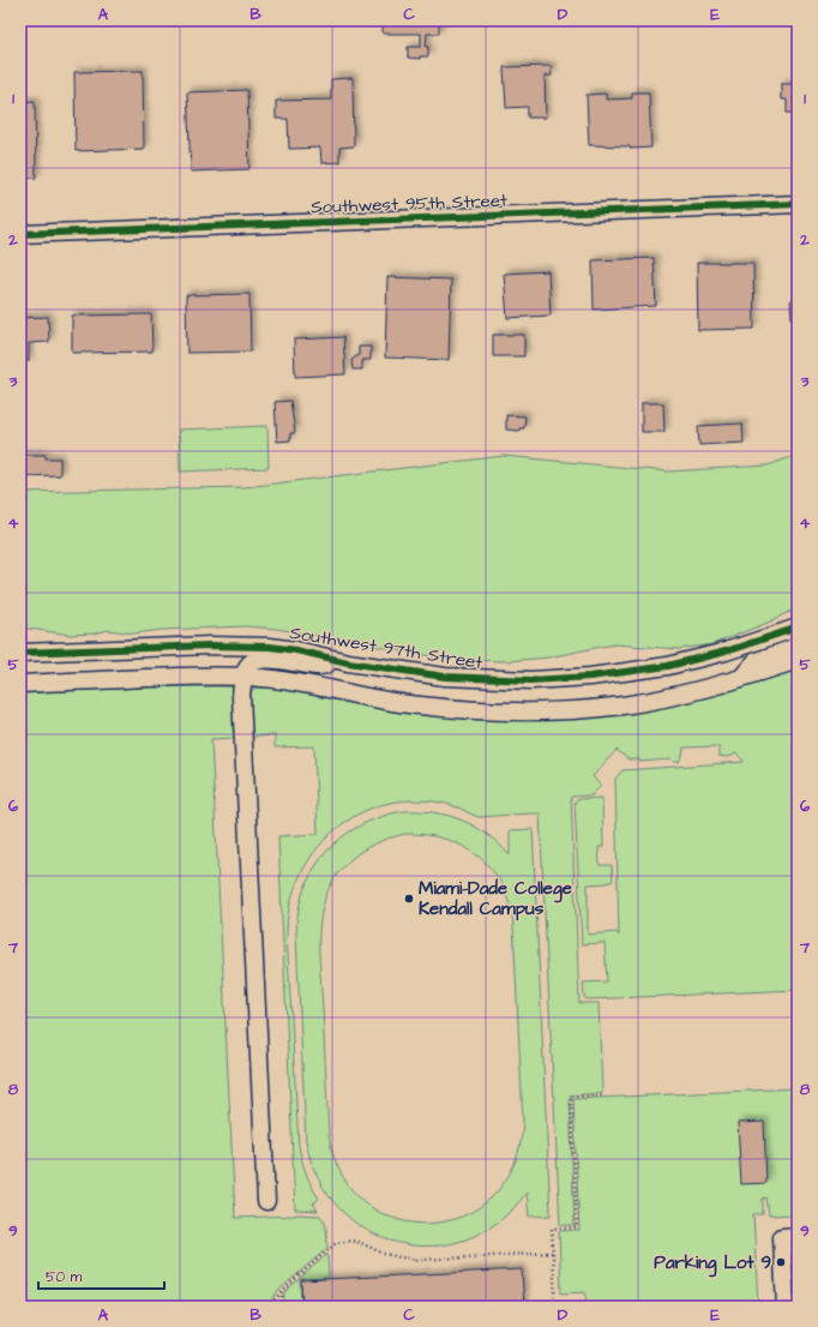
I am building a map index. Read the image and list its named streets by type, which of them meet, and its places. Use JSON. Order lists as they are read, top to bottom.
{
  "streets": {
    "street": ["Southwest 95th Street", "Southwest 97th Street"]
  },
  "places": ["Miami-Dade College Kendall Campus", "Parking Lot 9"],
  "scale_bar": "50 m",
  "grid": {
    "columns": [
      "A",
      "B",
      "C",
      "D",
      "E"
    ],
    "rows": [
      "1",
      "2",
      "3",
      "4",
      "5",
      "6",
      "7",
      "8",
      "9"
    ]
  }
}
